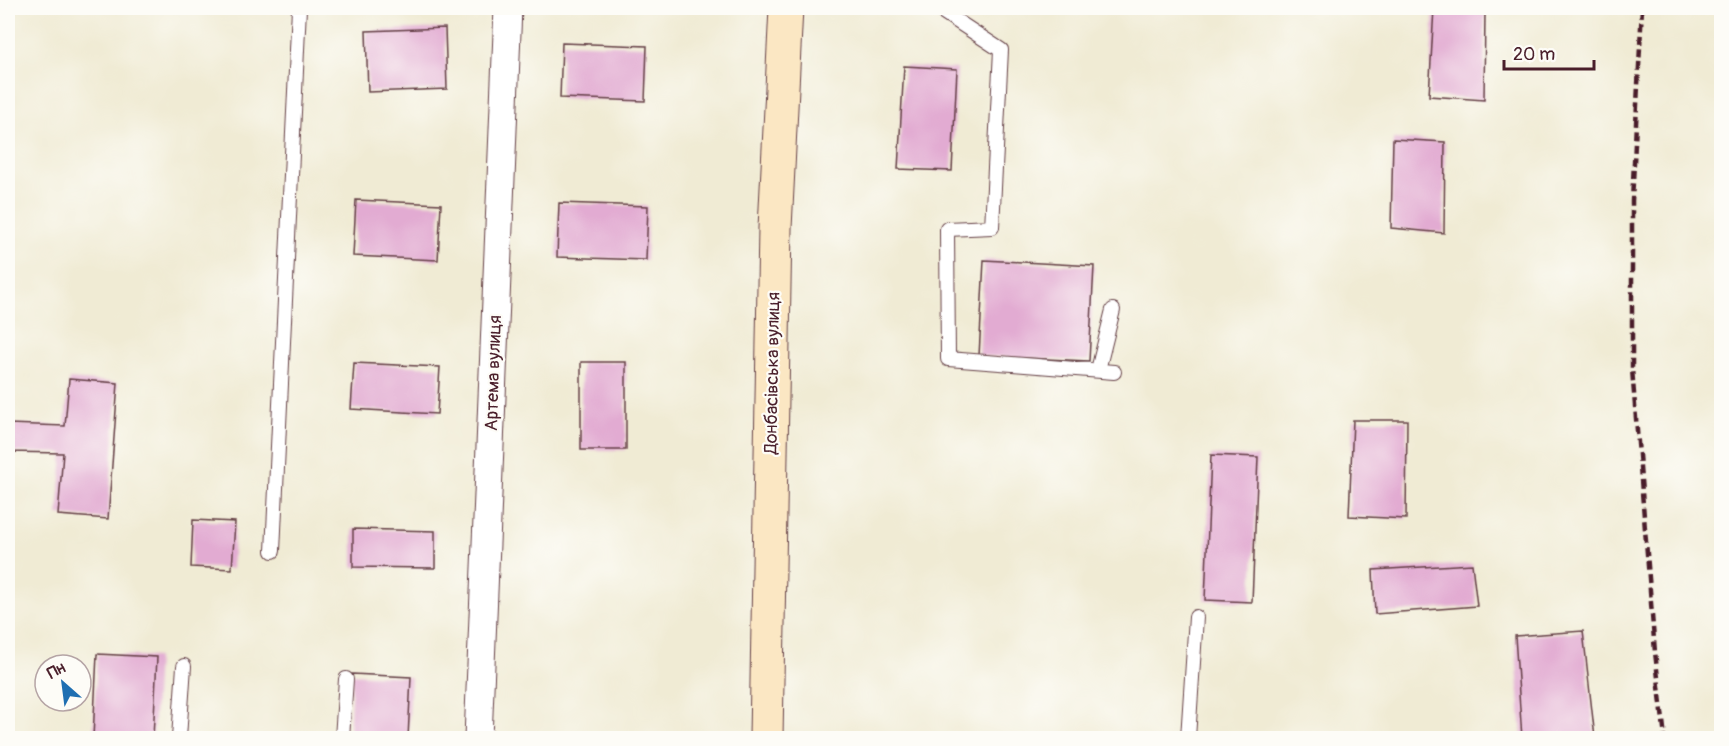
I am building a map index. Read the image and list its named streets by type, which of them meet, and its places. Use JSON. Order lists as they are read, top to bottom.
{
  "streets": {
    "street": ["Артема вулиця", "Донбасівська вулиця"]
  },
  "scale_bar": "20 m",
  "north": "top left"
}
